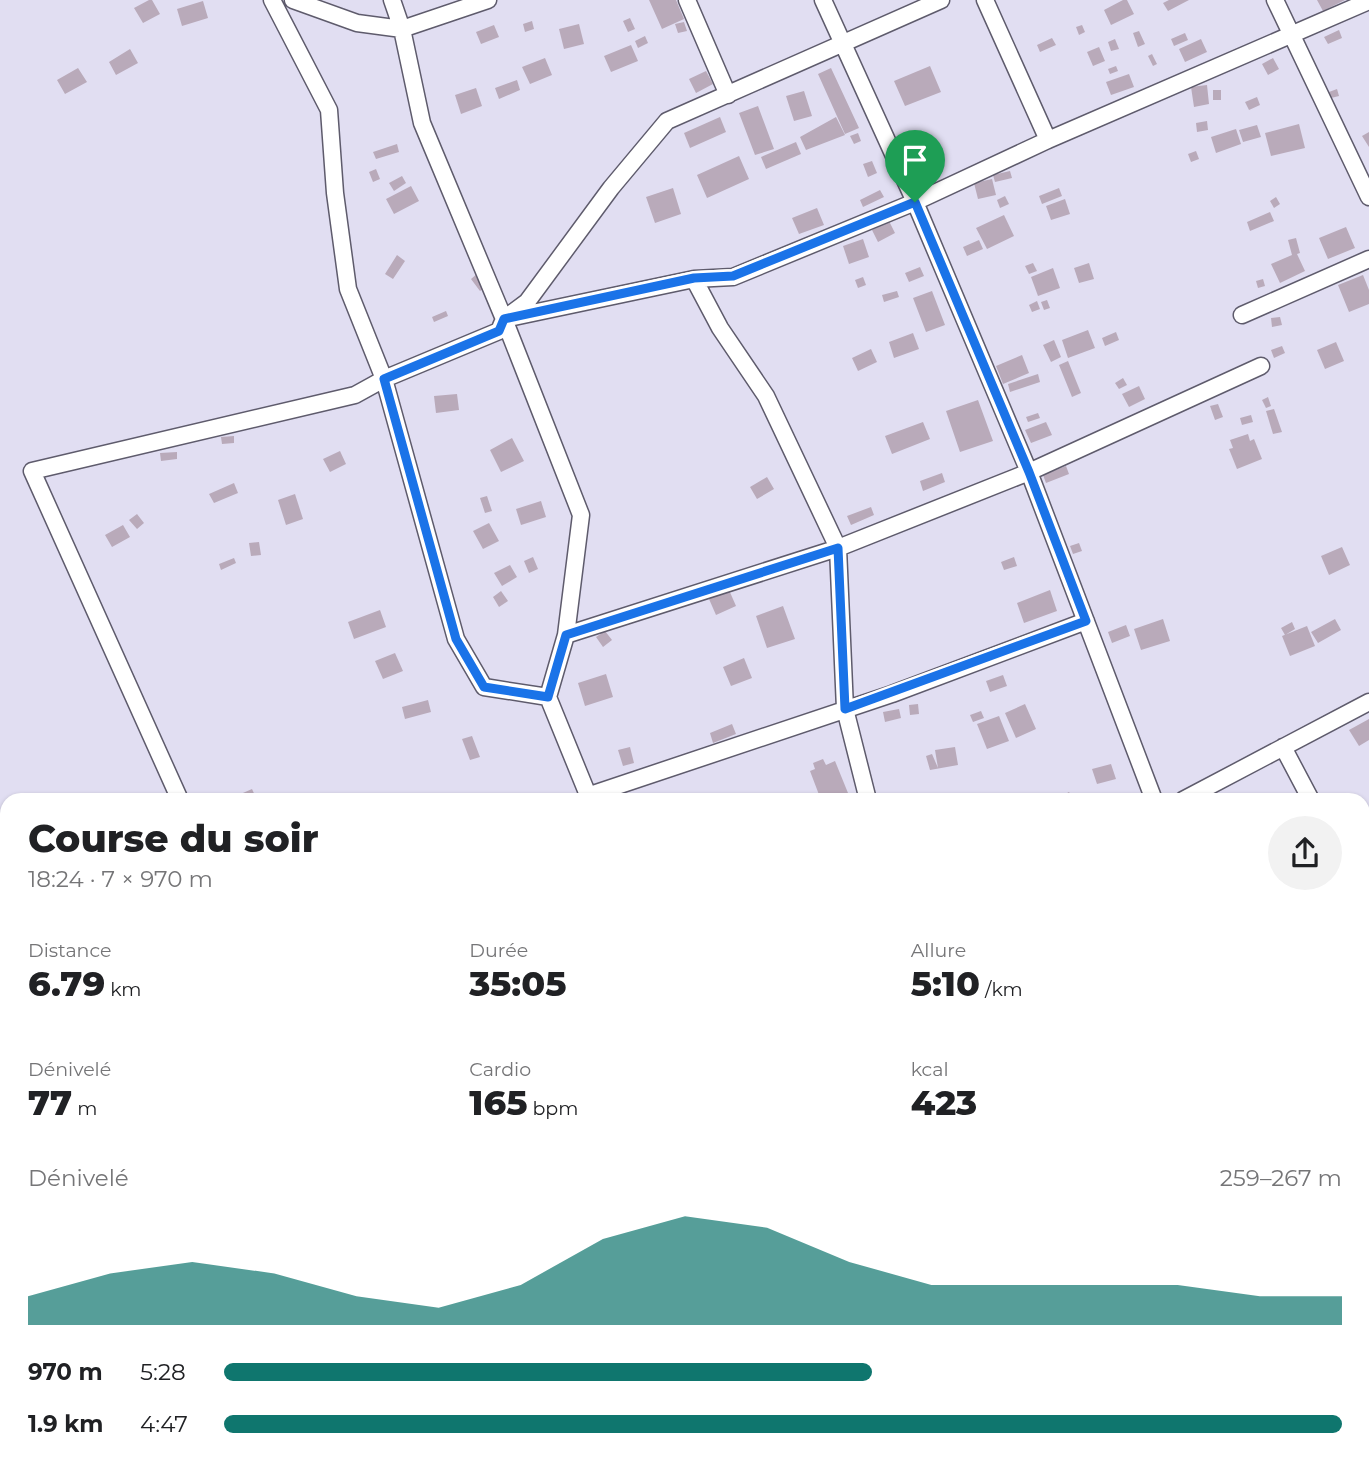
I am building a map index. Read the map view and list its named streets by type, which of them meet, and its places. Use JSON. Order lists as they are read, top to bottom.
{
  "page": {
    "heading": ["Course du soir", "18:24 · 7 × 970 m"],
    "stats": [
      ["Distance", "6.79 km"],
      ["Durée", "35:05"],
      ["Allure", "5:10 /km"],
      ["Dénivelé", "77 m"],
      ["Cardio", "165 bpm"],
      ["kcal", "423"]
    ],
    "chart": ["Dénivelé", "259–267 m"],
    "list": [
      {
        "name": "970 m",
        "note": "5:28"
      },
      {
        "name": "1.9 km",
        "note": "4:47"
      }
    ]
  }
}
